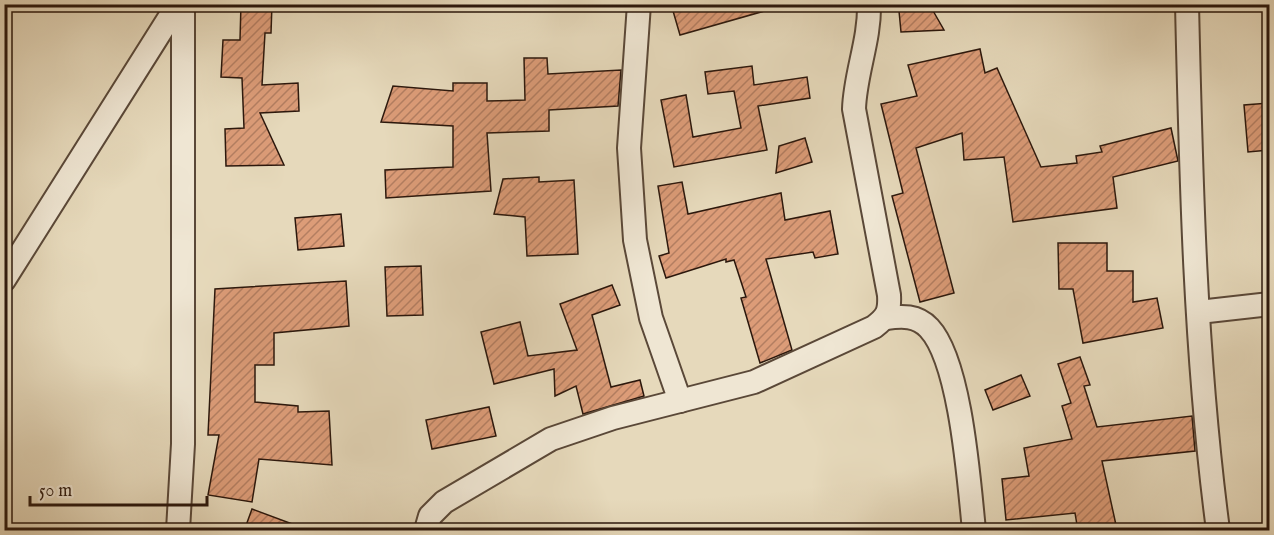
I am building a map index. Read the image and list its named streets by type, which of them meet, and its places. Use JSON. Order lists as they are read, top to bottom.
{
  "scale_bar": "50 m"
}
